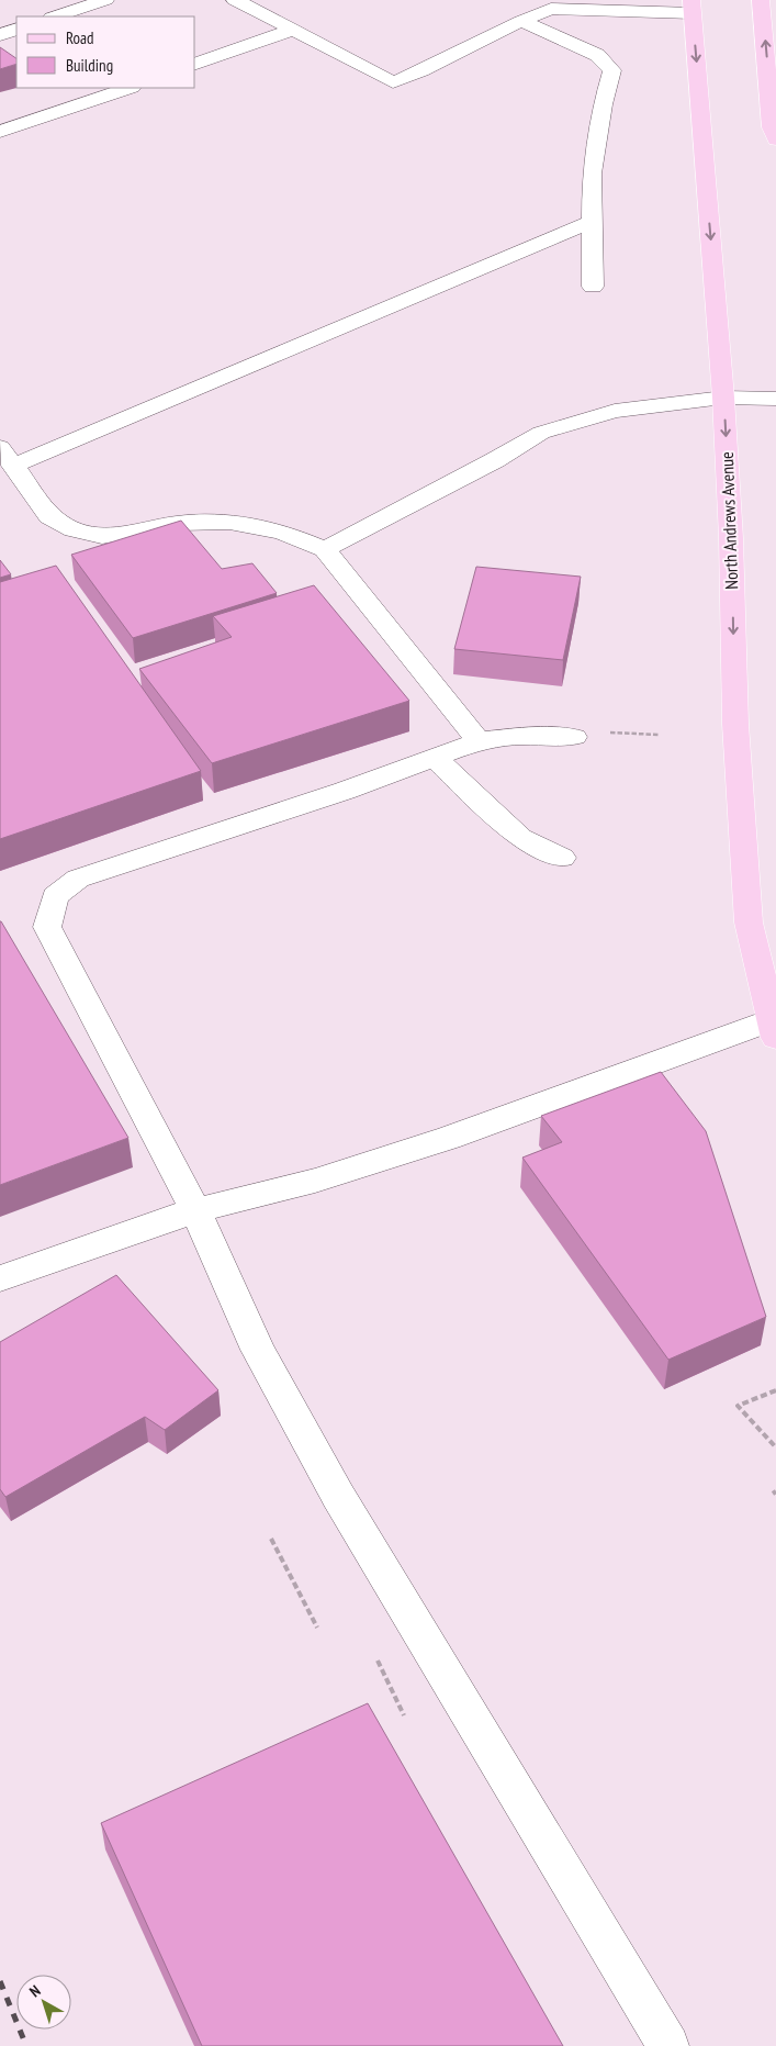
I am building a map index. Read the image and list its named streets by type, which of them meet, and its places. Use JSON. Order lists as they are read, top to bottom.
{
  "streets": {
    "main road": ["North Andrews Avenue"]
  },
  "one_way": ["North Andrews Avenue"],
  "legend": ["Road", "Building"],
  "north": "top left"
}
